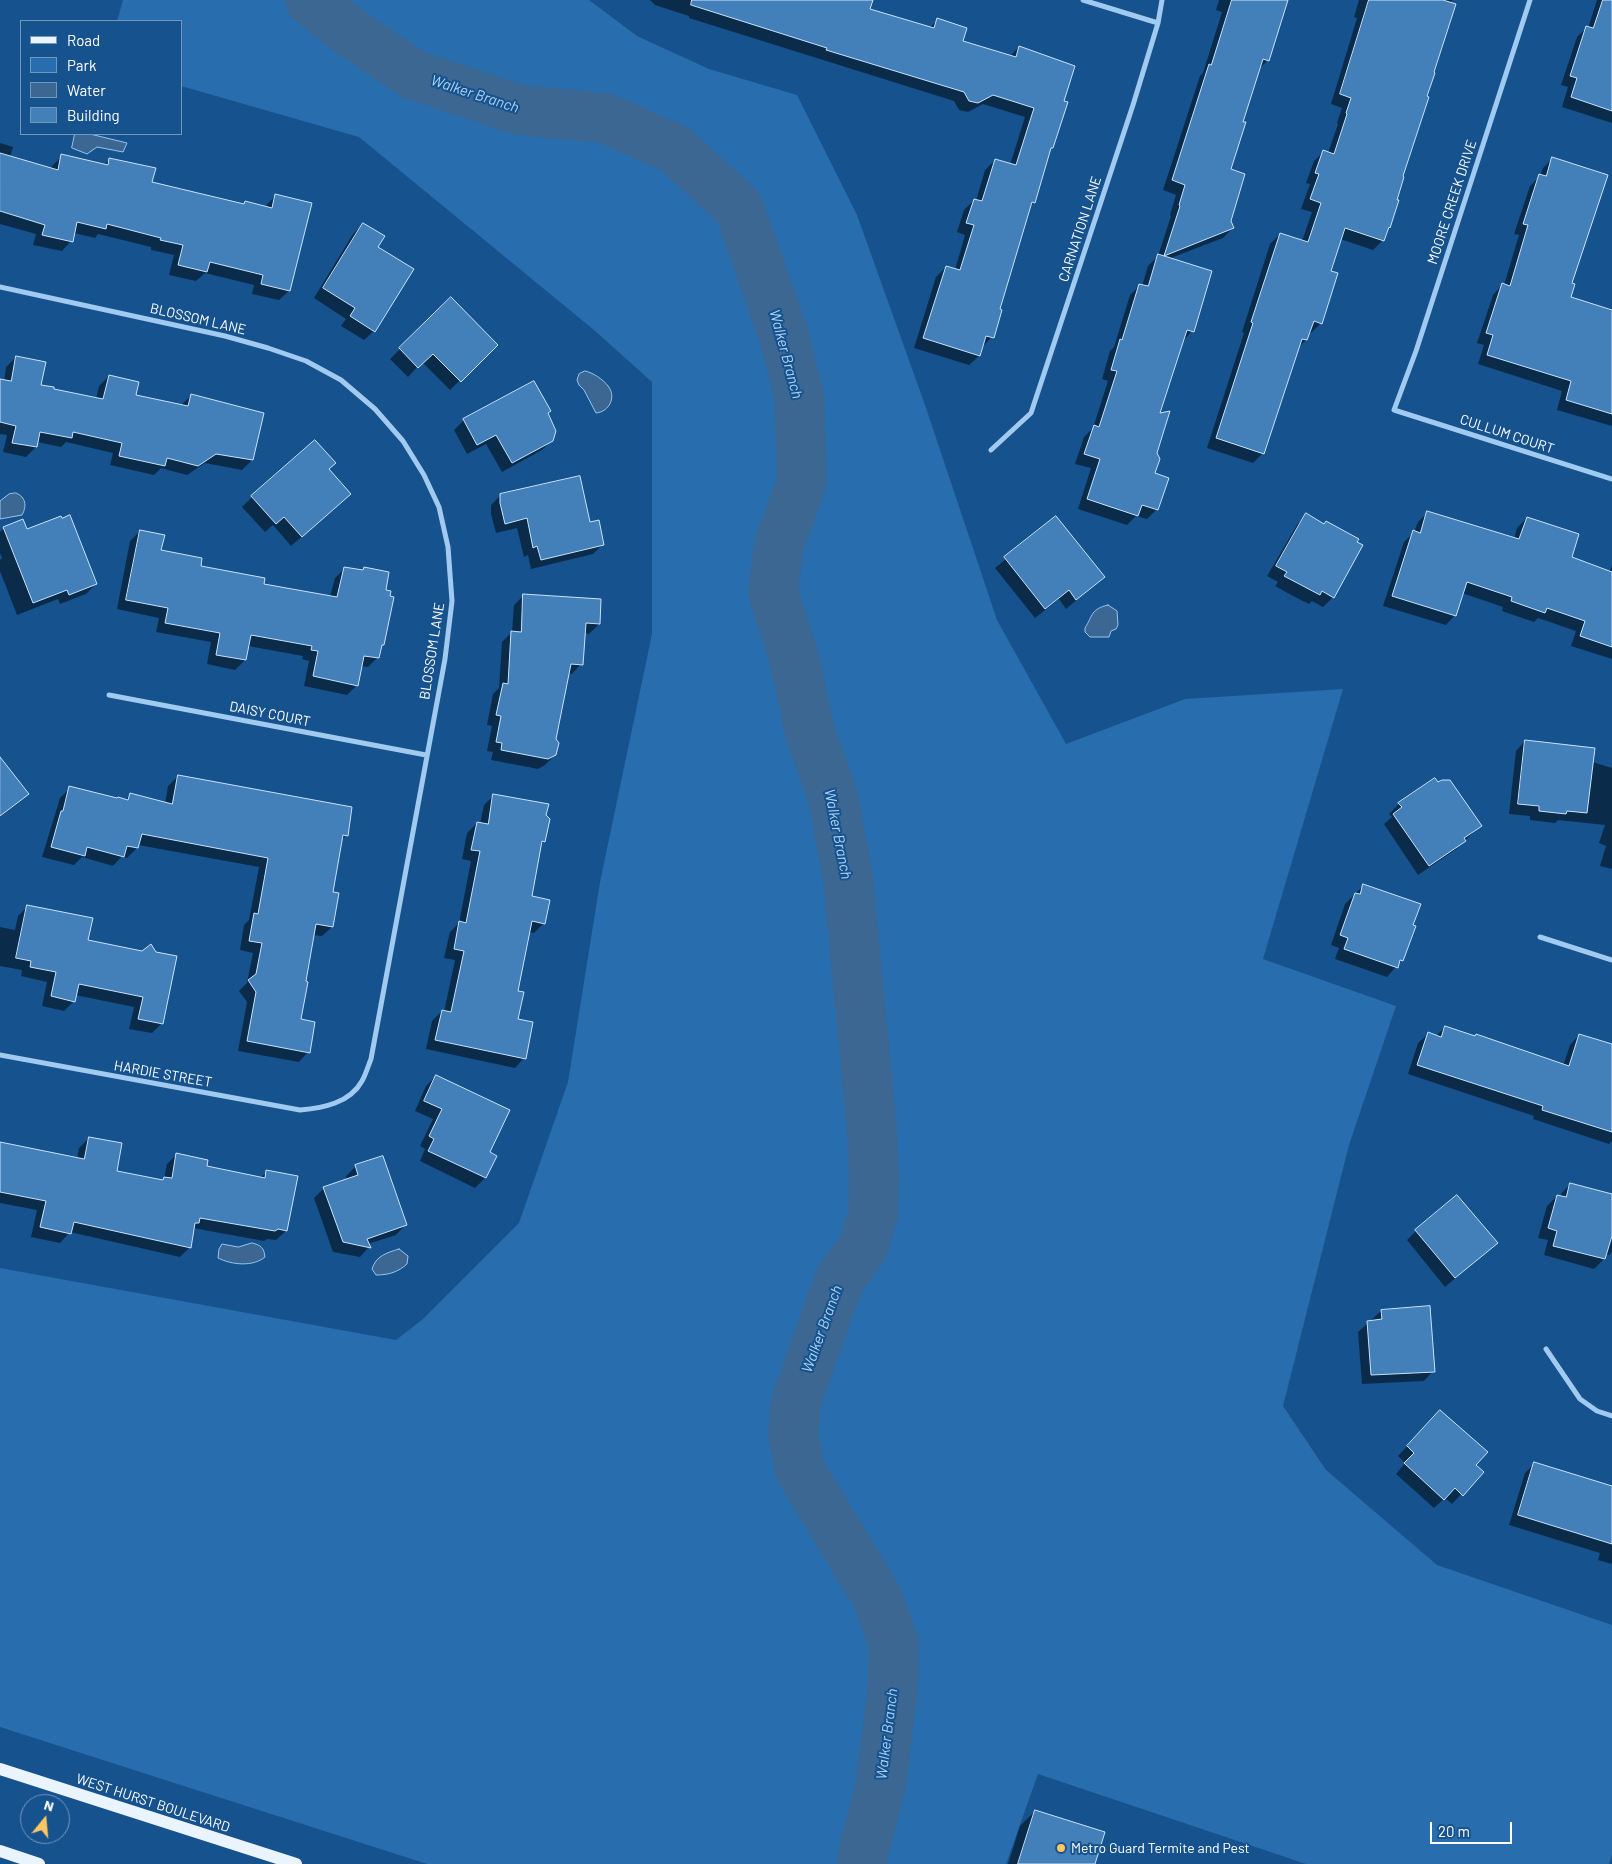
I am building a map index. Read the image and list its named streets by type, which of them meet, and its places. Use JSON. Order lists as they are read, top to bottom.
{
  "streets": {
    "main road": ["WEST HURST BOULEVARD"],
    "street": [
      "MOORE CREEK DRIVE",
      "CARNATION LANE",
      "BLOSSOM LANE",
      "CULLUM COURT",
      "DAISY COURT",
      "HARDIE STREET"
    ]
  },
  "crossings": [
    ["MOORE CREEK DRIVE", "CULLUM COURT"],
    ["BLOSSOM LANE", "DAISY COURT"],
    ["BLOSSOM LANE", "HARDIE STREET"]
  ],
  "water": ["Walker Branch"],
  "places": ["Metro Guard Termite and Pest"],
  "legend": [
    "Road",
    "Park",
    "Water",
    "Building"
  ],
  "scale_bar": "20 m",
  "north": "top"
}
